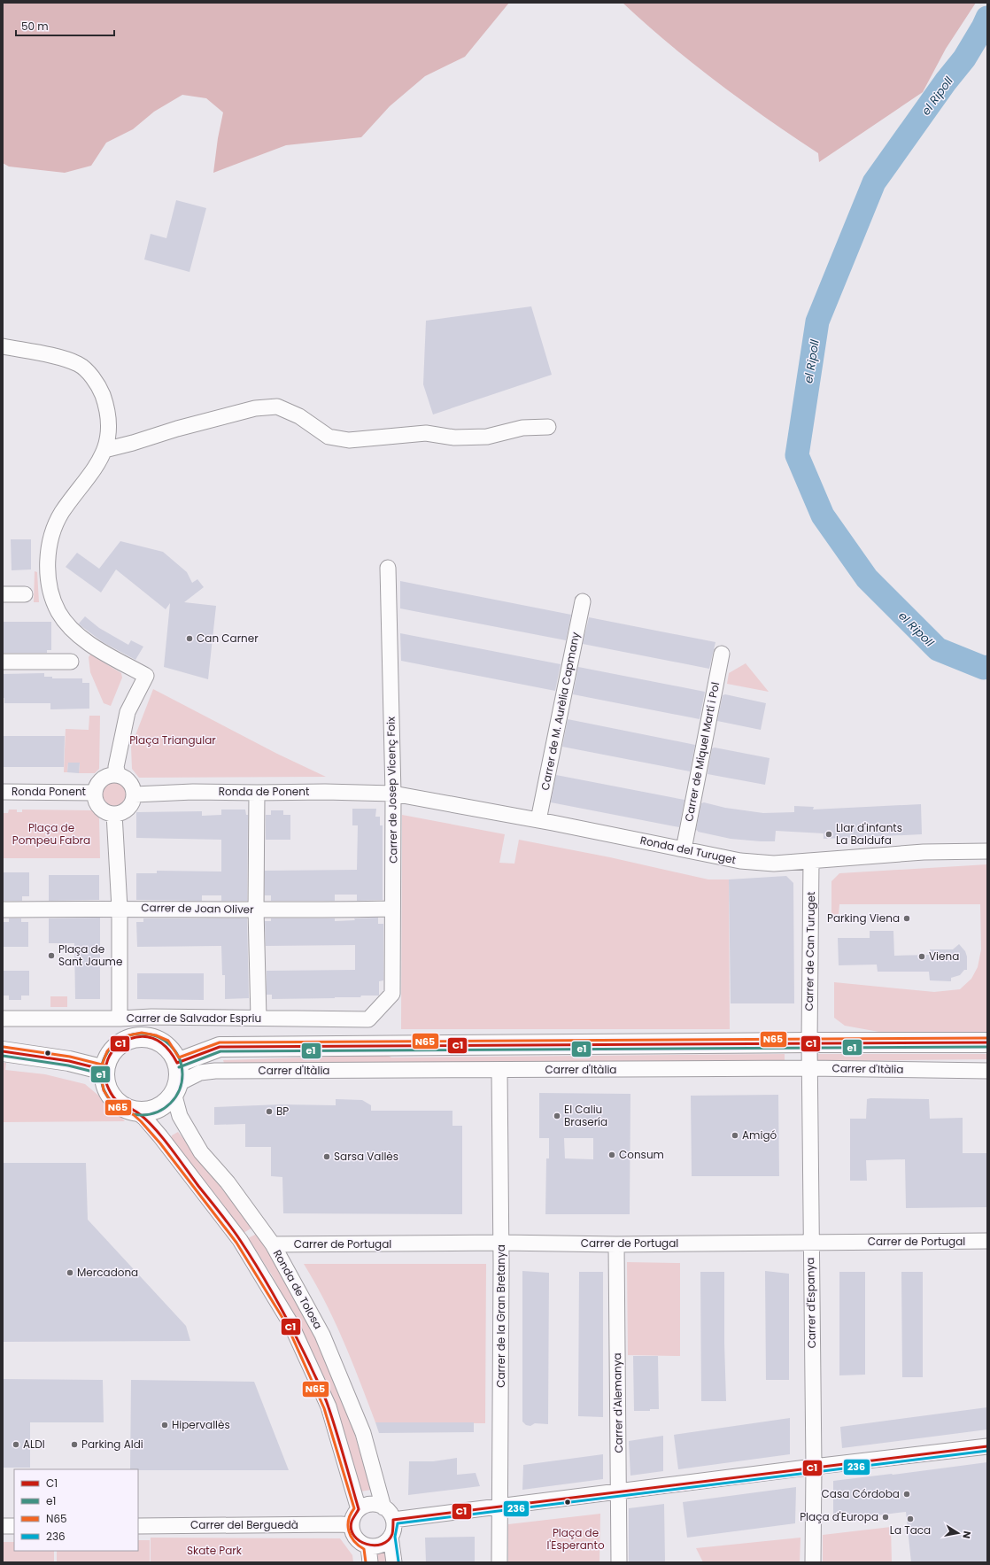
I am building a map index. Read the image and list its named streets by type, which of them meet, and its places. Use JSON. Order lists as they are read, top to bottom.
{
  "streets": {
    "street": [
      "Carrer de M. Aurèlia Capmany",
      "Carrer de Miquel Martí i Pol",
      "Carrer de Josep Vicenç Foix",
      "Ronda Ponent",
      "Ronda de Ponent",
      "Ronda del Turuget",
      "Carrer de Joan Oliver",
      "Carrer de Can Turuget",
      "Carrer de Salvador Espriu",
      "Carrer d'Itàlia",
      "Carrer de Portugal",
      "Ronda de Tolosa",
      "Carrer d'Espanya",
      "Carrer de la Gran Bretanya",
      "Carrer d'Alemanya",
      "Carrer del Berguedà"
    ]
  },
  "crossings": [
    ["Carrer de M. Aurèlia Capmany", "Ronda del Turuget"],
    ["Carrer de Miquel Martí i Pol", "Ronda del Turuget"],
    ["Carrer de Josep Vicenç Foix", "Ronda de Ponent"],
    ["Carrer de Josep Vicenç Foix", "Ronda del Turuget"],
    ["Carrer de Josep Vicenç Foix", "Carrer de Joan Oliver"],
    ["Carrer de Josep Vicenç Foix", "Carrer de Salvador Espriu"],
    ["Ronda Ponent", "Ronda de Ponent"],
    ["Ronda de Ponent", "Ronda del Turuget"],
    ["Ronda del Turuget", "Carrer de Can Turuget"],
    ["Carrer de Can Turuget", "Carrer d'Espanya"],
    ["Carrer d'Itàlia", "Ronda de Tolosa"],
    ["Carrer d'Itàlia", "Carrer d'Espanya"],
    ["Carrer d'Itàlia", "Carrer de la Gran Bretanya"],
    ["Carrer de Portugal", "Ronda de Tolosa"],
    ["Carrer de Portugal", "Carrer d'Espanya"],
    ["Carrer de Portugal", "Carrer de la Gran Bretanya"],
    ["Carrer de Portugal", "Carrer d'Alemanya"],
    ["Ronda de Tolosa", "Carrer del Berguedà"]
  ],
  "water": ["el Ripoll"],
  "parks": [
    "Plaça Triangular",
    "Plaça de Pompeu Fabra",
    "Plaça de l'Esperanto",
    "Skate Park"
  ],
  "places": [
    "Can Carner",
    "Llar d'infants La Baldufa",
    "Parking Viena",
    "Plaça de Sant Jaume",
    "Viena",
    "BP",
    "El Caliu Brasería",
    "Amigó",
    "Consum",
    "Sarsa Vallès",
    "Mercadona",
    "Hipervallès",
    "ALDI",
    "Parking Aldi",
    "Casa Córdoba",
    "Plaça d'Europa",
    "La Taca"
  ],
  "lines": [
    "transit line N65",
    "transit line e1",
    "transit line C1",
    "transit line 236"
  ],
  "legend": [
    "C1",
    "e1",
    "N65",
    "236"
  ],
  "scale_bar": "50 m",
  "north": "right"
}
